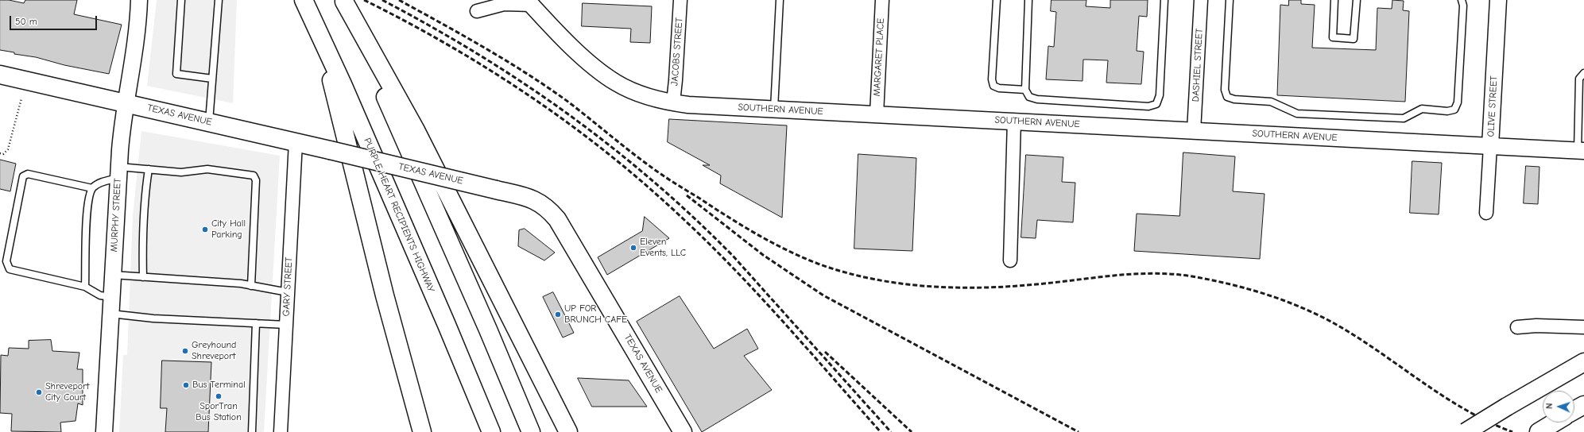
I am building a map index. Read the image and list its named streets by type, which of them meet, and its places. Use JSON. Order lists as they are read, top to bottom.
{
  "streets": {
    "main road": ["TEXAS AVENUE", "PURPLE HEART RECIPIENTS HIGHWAY"],
    "street": [
      "JACOBS STREET",
      "MARGARET PLACE",
      "DASHIEL STREET",
      "OLIVE STREET",
      "SOUTHERN AVENUE",
      "MURPHY STREET",
      "GARY STREET"
    ]
  },
  "crossings": [
    ["JACOBS STREET", "SOUTHERN AVENUE"],
    ["MARGARET PLACE", "SOUTHERN AVENUE"],
    ["DASHIEL STREET", "SOUTHERN AVENUE"],
    ["OLIVE STREET", "SOUTHERN AVENUE"],
    ["TEXAS AVENUE", "MURPHY STREET"],
    ["TEXAS AVENUE", "GARY STREET"]
  ],
  "places": [
    "City Hall Parking",
    "Eleven Events, LLC",
    "UP FOR BRUNCH CAFE",
    "Greyhound Shreveport",
    "Bus Terminal",
    "Shreveport City Court",
    "SporTran Bus Station"
  ],
  "scale_bar": "50 m",
  "north": "left"
}
